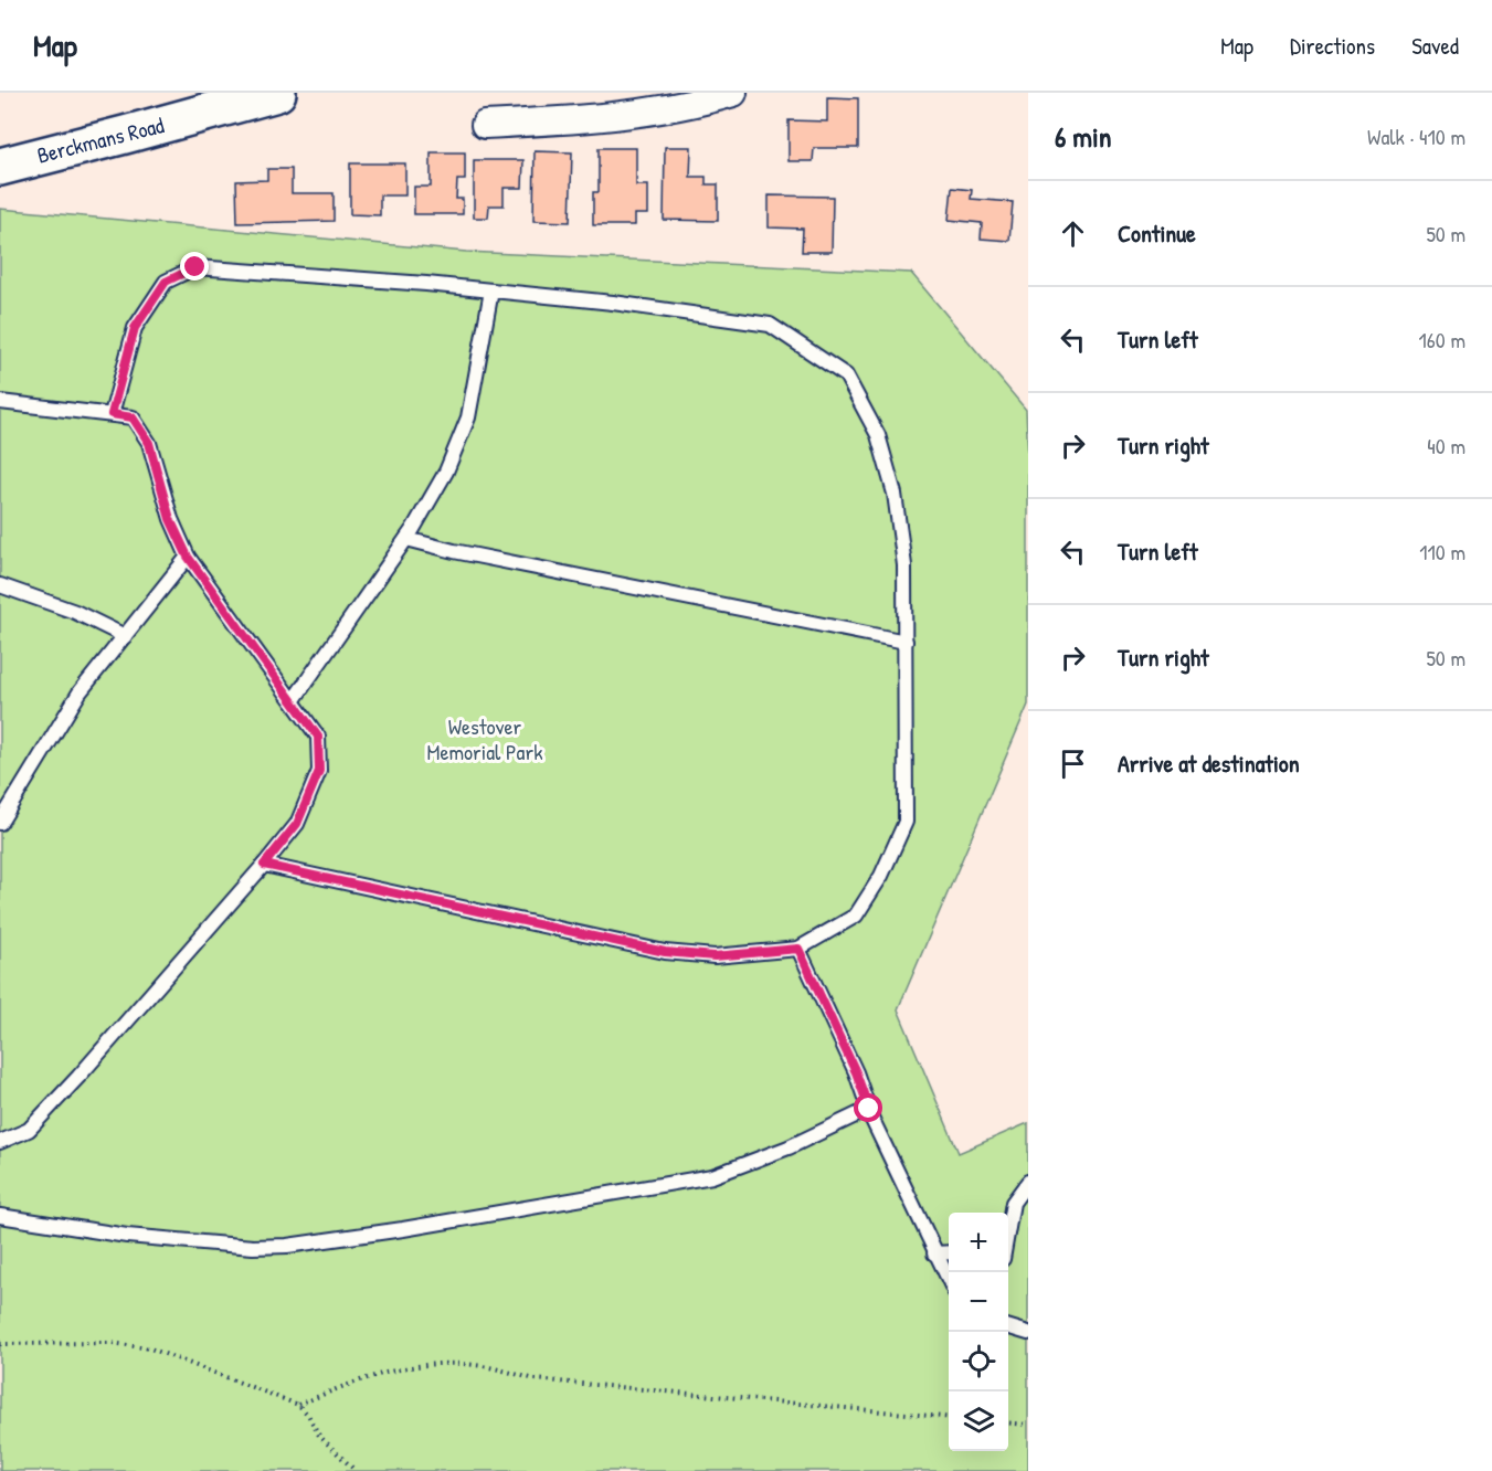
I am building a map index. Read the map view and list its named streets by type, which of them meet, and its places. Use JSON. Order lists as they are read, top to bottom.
{
  "streets": {
    "main road": ["Berckmans Road"]
  },
  "parks": ["Westover Memorial Park"],
  "page": {
    "header": "Map",
    "nav": ["Map", "Directions", "Saved"],
    "heading": ["6 min", "Walk · 410 m"],
    "list": [
      ["Continue", "50 m"],
      ["Turn left", "160 m"],
      ["Turn right", "40 m"],
      ["Turn left", "110 m"],
      ["Turn right", "50 m"],
      "Arrive at destination"
    ],
    "map_buttons": ["+", "−"]
  }
}
